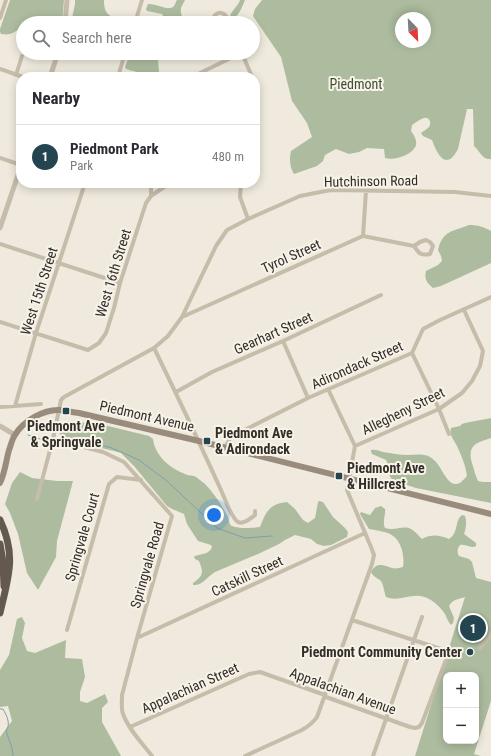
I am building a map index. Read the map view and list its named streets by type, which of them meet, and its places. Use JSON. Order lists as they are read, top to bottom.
{
  "streets": {
    "main road": ["Piedmont Avenue"],
    "street": [
      "Hutchinson Road",
      "Tyrol Street",
      "West 16th Street",
      "West 15th Street",
      "Gearhart Street",
      "Adirondack Street",
      "Allegheny Street",
      "Springvale Court",
      "Springvale Road",
      "Catskill Street",
      "Appalachian Street",
      "Appalachian Avenue"
    ]
  },
  "crossings": [
    ["Hutchinson Road", "Tyrol Street"],
    ["Hutchinson Road", "Piedmont Avenue"],
    ["West 16th Street", "West 15th Street"],
    ["Adirondack Street", "Allegheny Street"],
    ["Adirondack Street", "Piedmont Avenue"],
    ["Springvale Court", "Springvale Road"],
    ["Springvale Road", "Catskill Street"],
    ["Springvale Road", "Appalachian Street"],
    ["Appalachian Street", "Appalachian Avenue"]
  ],
  "parks": ["Piedmont"],
  "places": {
    "transit": ["Piedmont Ave & Springvale", "Piedmont Ave & Adirondack", "Piedmont Ave & Hillcrest"],
    "other": ["Piedmont Community Center"]
  },
  "north": "bottom right",
  "page": {
    "search": "Search here",
    "heading": "Nearby",
    "list": [
      {
        "mark": "1",
        "name": "Piedmont Park",
        "note": "Park",
        "value": "480 m"
      }
    ],
    "pins": "1",
    "map_buttons": ["+", "−"]
  }
}
